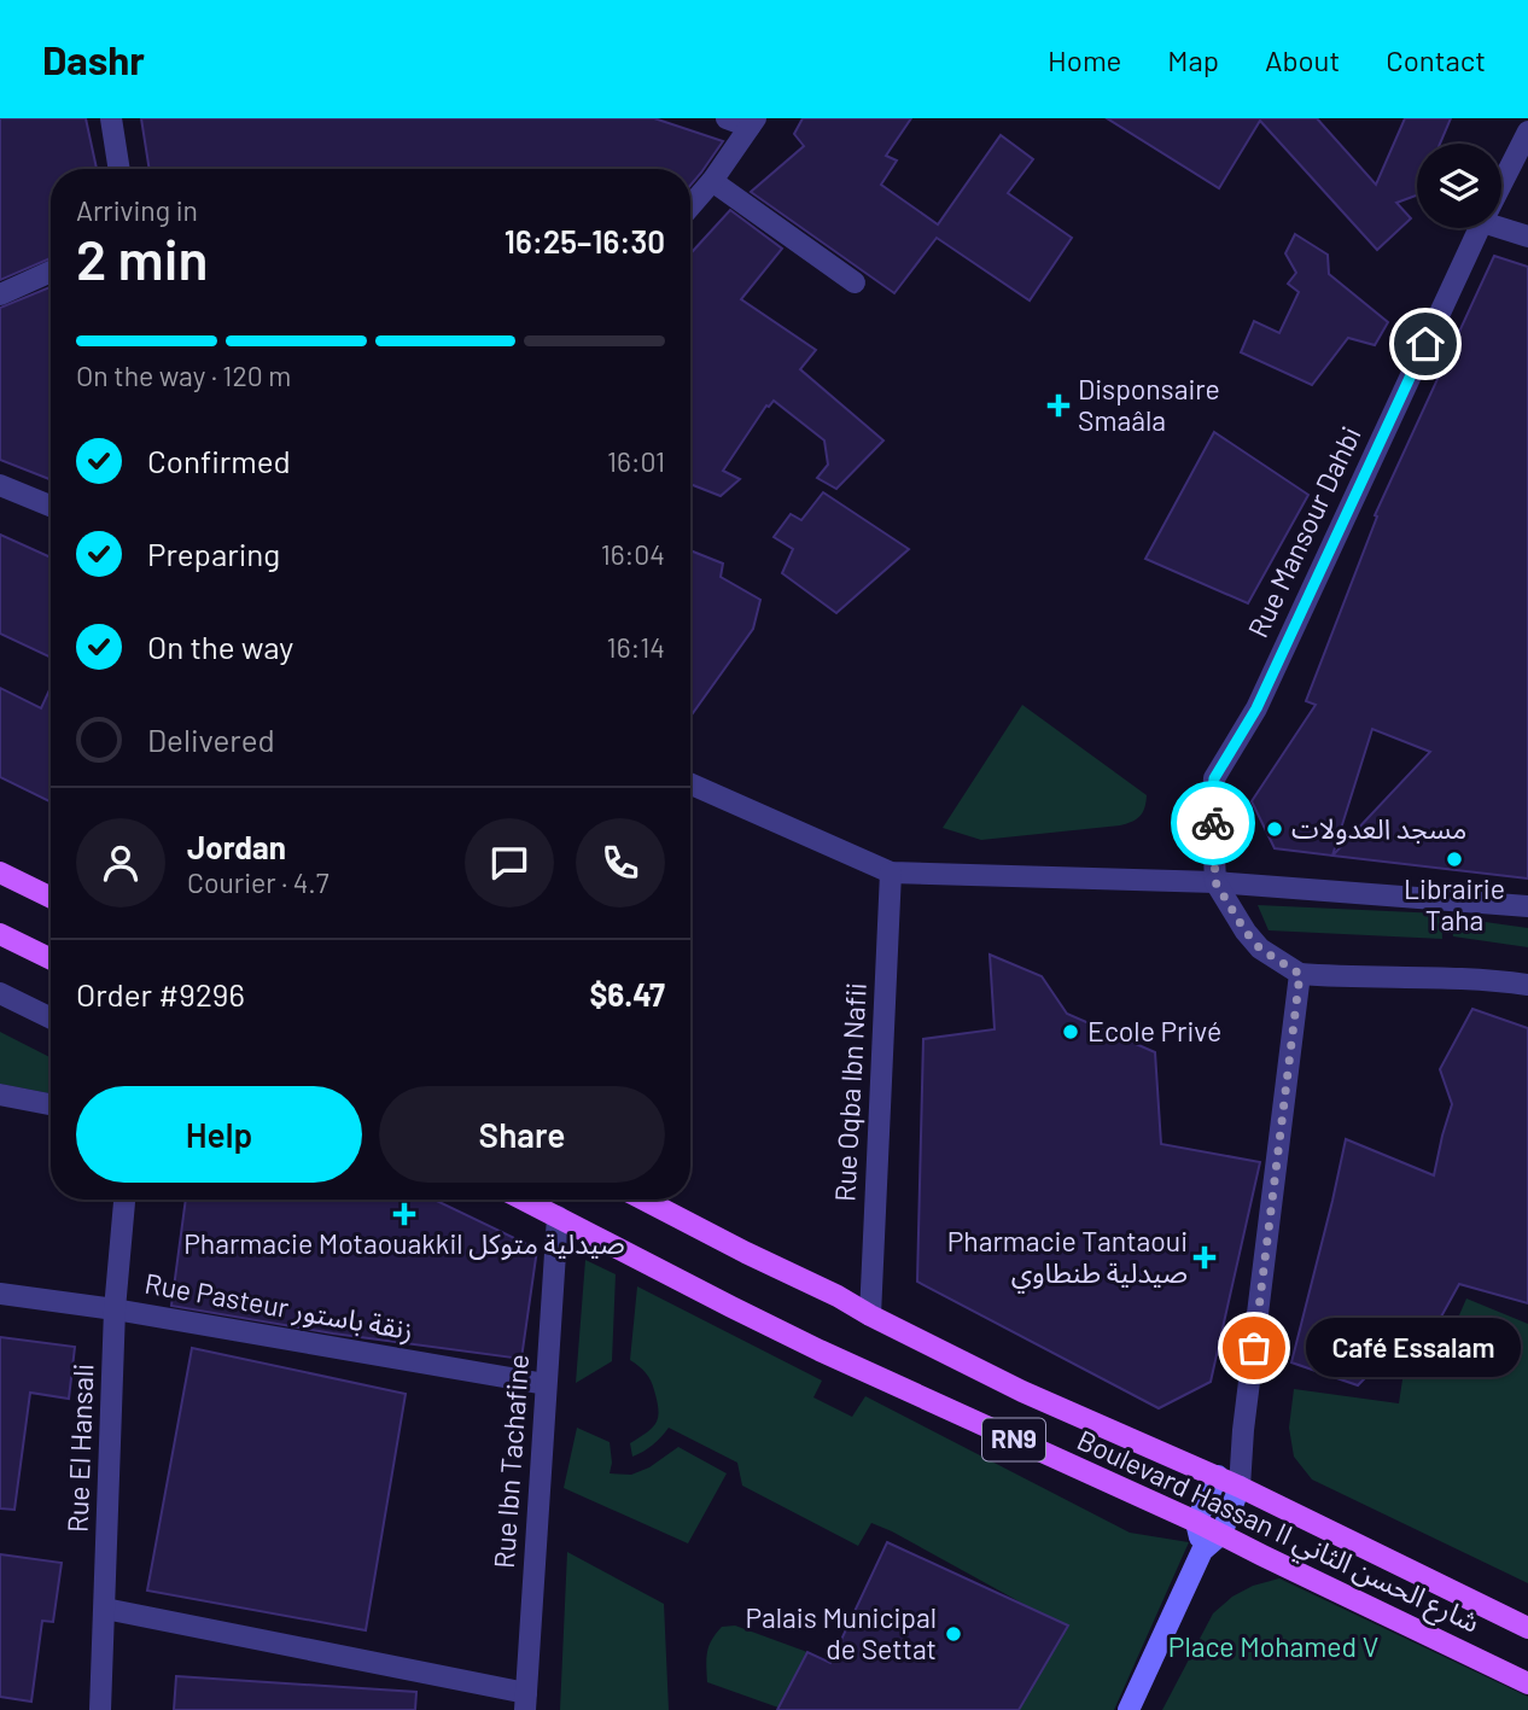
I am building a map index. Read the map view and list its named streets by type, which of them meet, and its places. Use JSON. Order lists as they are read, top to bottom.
{
  "streets": {
    "main road": ["RN9", "Boulevard Hassan II شارع الحسن الثاني"],
    "street": [
      "Rue Mansour Dahbi",
      "Rue Oqba Ibn Nafii",
      "Rue Pasteur زنقة باستور",
      "Rue El Hansali",
      "Rue Ibn Tachafine"
    ]
  },
  "crossings": [
    ["Rue Oqba Ibn Nafii", "Boulevard Hassan II شارع الحسن الثاني"],
    ["Rue Pasteur زنقة باستور", "Rue El Hansali"],
    ["Rue Pasteur زنقة باستور", "Rue Ibn Tachafine"],
    ["Rue Ibn Tachafine", "Boulevard Hassan II شارع الحسن الثاني"]
  ],
  "parks": ["Place Mohamed V"],
  "places": {
    "health": ["Disponsaire Smaâla", "Pharmacie Motaouakkil صيدلية متوكل", "Pharmacie Tantaoui صيدلية طنطاوي"],
    "other": [
      "مسجد العدولات",
      "Librairie Taha",
      "Ecole Privé",
      "Café Essalam",
      "Palais Municipal de Settat"
    ]
  },
  "page": {
    "header": "Dashr",
    "nav": [
      "Home",
      "Map",
      "About",
      "Contact"
    ],
    "heading": ["2 min", "Arriving in", "16:25–16:30"],
    "panel": [
      "Jordan",
      "Courier · 4.7",
      "Order #9296",
      "$6.47"
    ],
    "bar": "On the way · 120 m",
    "list": [
      ["Confirmed", "16:01"],
      ["Preparing", "16:04"],
      ["On the way", "16:14"],
      "Delivered"
    ],
    "buttons": ["Help", "Share"],
    "bubble": "Café Essalam"
  }
}
